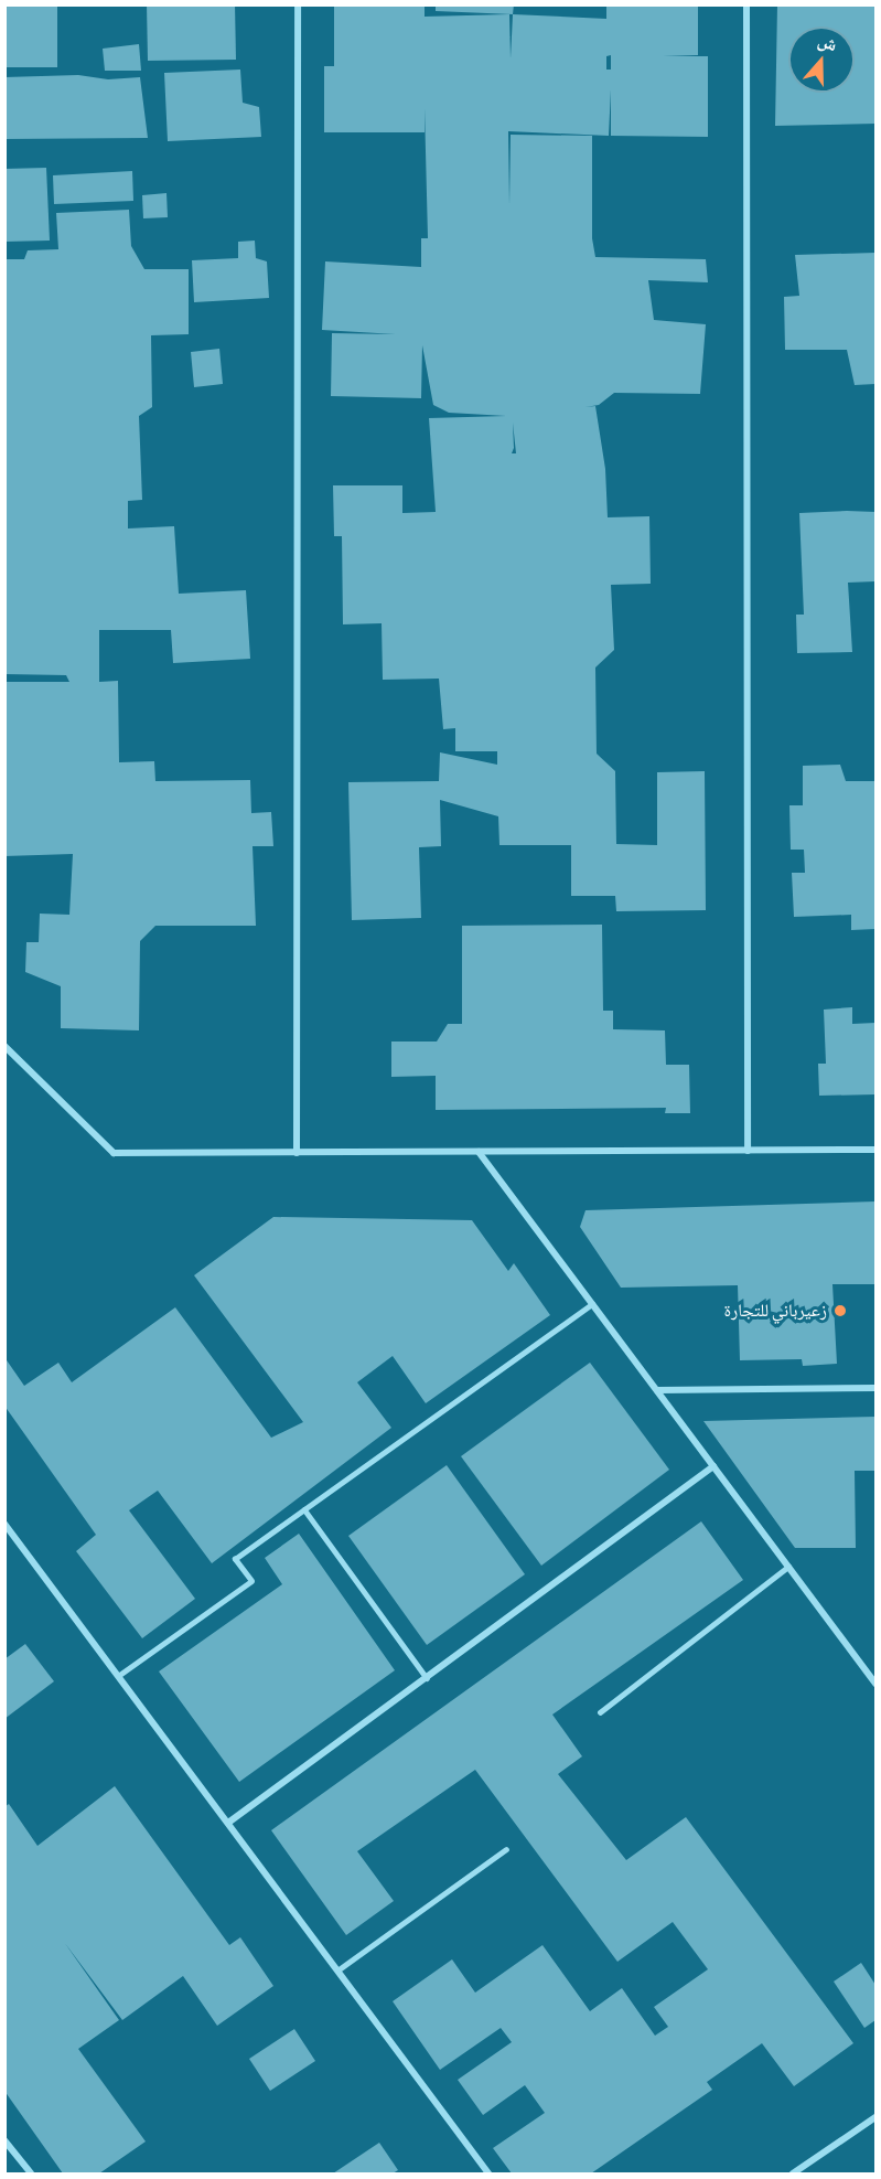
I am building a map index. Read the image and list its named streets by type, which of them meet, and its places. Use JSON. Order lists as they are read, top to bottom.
{
  "places": ["زعيرباني للتجارة"],
  "north": "top"
}
